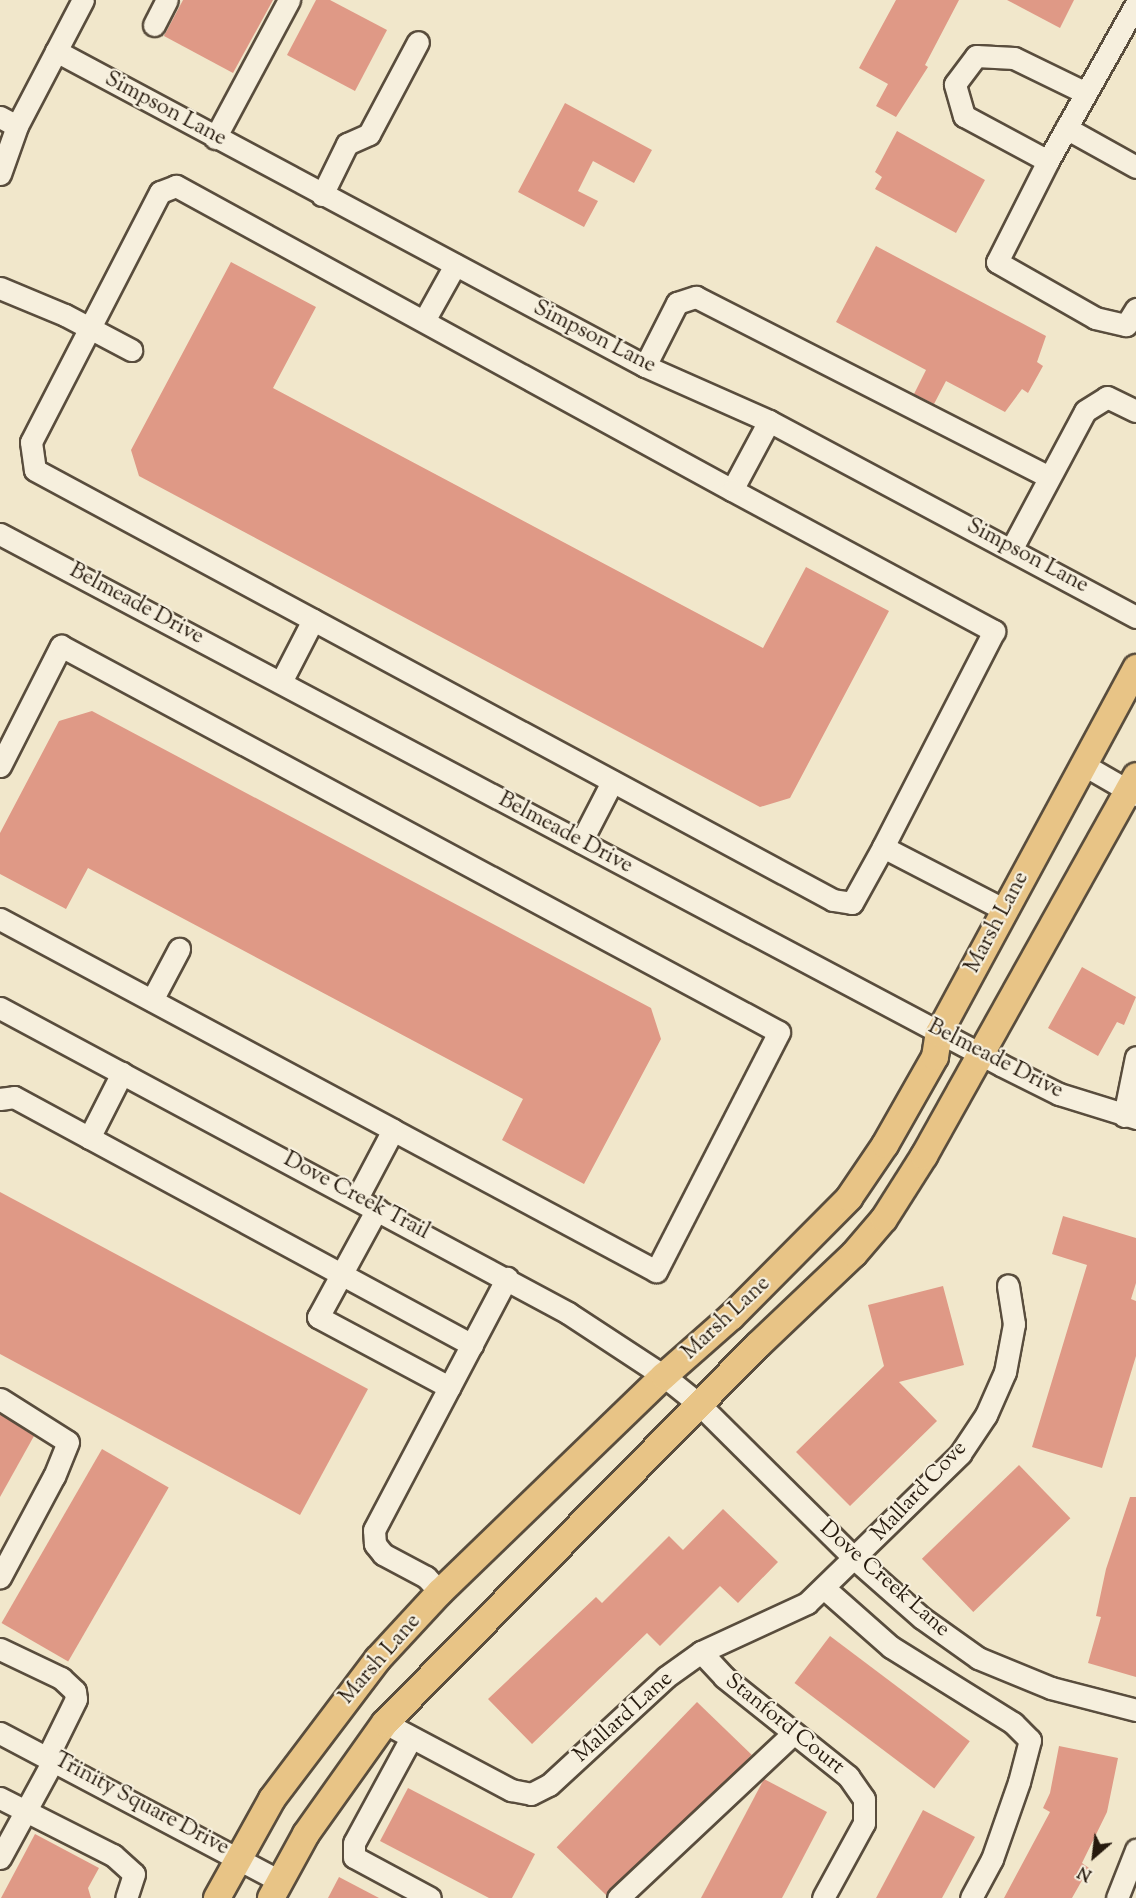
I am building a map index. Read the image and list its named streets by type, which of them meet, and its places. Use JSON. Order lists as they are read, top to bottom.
{
  "streets": {
    "main road": ["Marsh Lane"],
    "street": [
      "Simpson Lane",
      "Belmeade Drive",
      "Dove Creek Trail",
      "Mallard Cove",
      "Dove Creek Lane",
      "Mallard Lane",
      "Stanford Court",
      "Trinity Square Drive"
    ]
  },
  "crossings": [
    ["Belmeade Drive", "Marsh Lane"],
    ["Marsh Lane", "Dove Creek Trail"],
    ["Marsh Lane", "Dove Creek Lane"],
    ["Marsh Lane", "Mallard Lane"],
    ["Marsh Lane", "Trinity Square Drive"],
    ["Dove Creek Trail", "Dove Creek Lane"],
    ["Mallard Cove", "Dove Creek Lane"],
    ["Mallard Cove", "Mallard Lane"],
    ["Dove Creek Lane", "Mallard Lane"],
    ["Mallard Lane", "Stanford Court"]
  ],
  "north": "bottom left"
}
